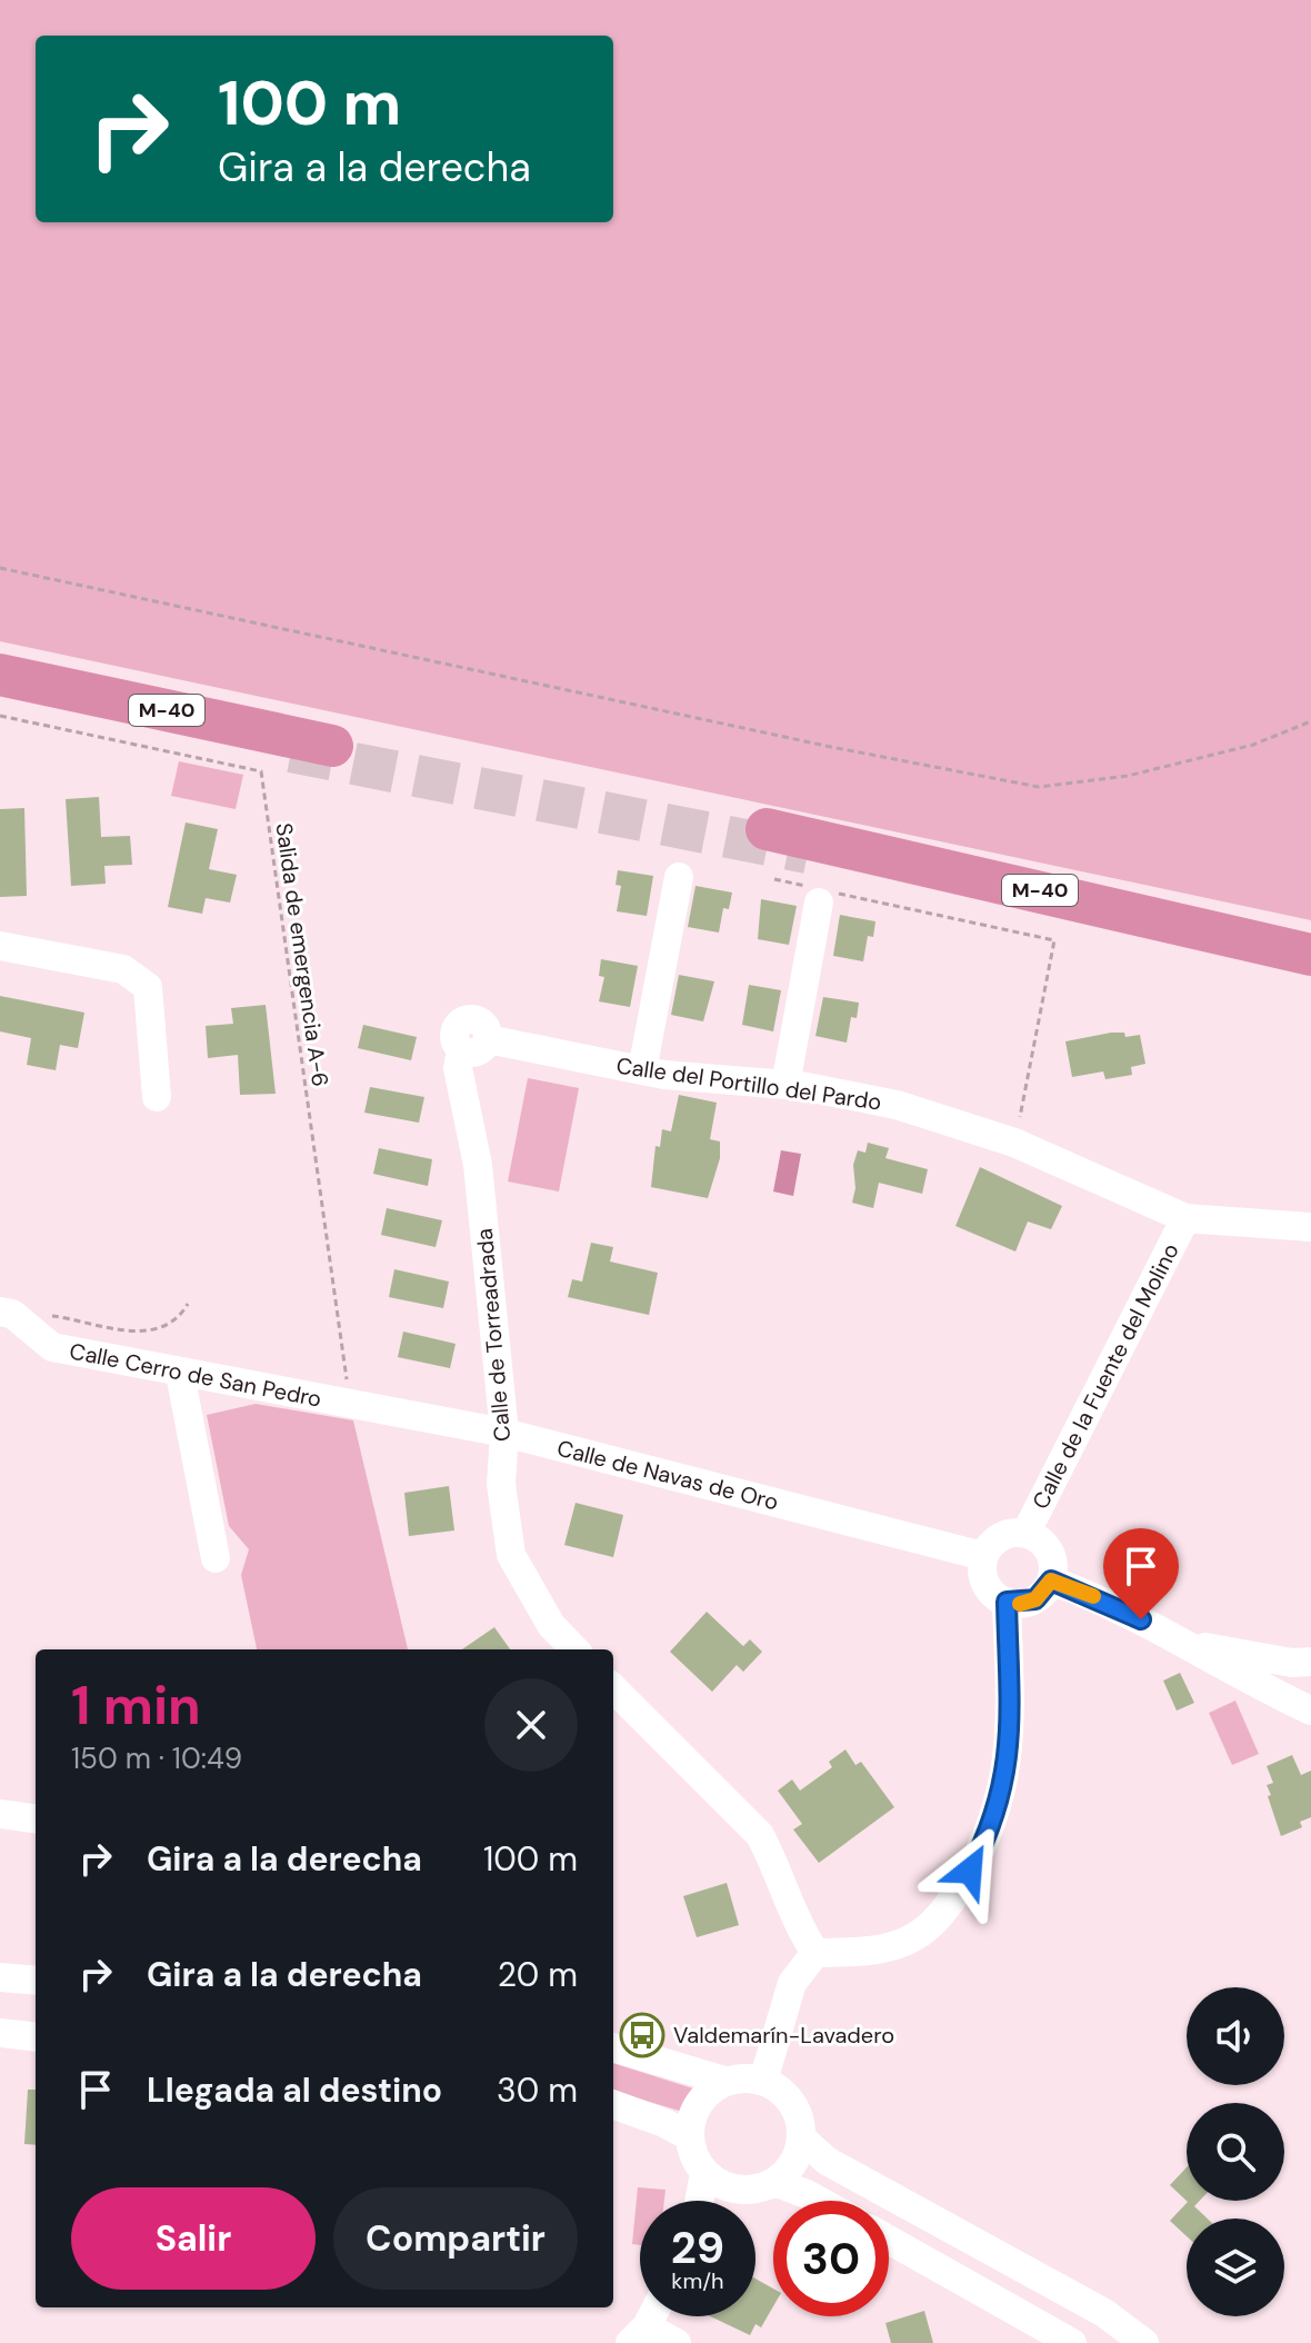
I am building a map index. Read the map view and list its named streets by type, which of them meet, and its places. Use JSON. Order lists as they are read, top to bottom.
{
  "streets": {
    "highway": ["M-40"],
    "street": [
      "Calle del Portillo del Pardo",
      "Calle de Torreadrada",
      "Calle Cerro de San Pedro",
      "Calle de la Fuente del Molino",
      "Calle de Navas de Oro"
    ],
    "path": ["Salida de emergencia A-6"]
  },
  "crossings": [
    ["Salida de emergencia A-6", "Calle Cerro de San Pedro"],
    ["Salida de emergencia A-6", "Calle de Navas de Oro"],
    ["Calle del Portillo del Pardo", "Calle de Torreadrada"],
    ["Calle del Portillo del Pardo", "Calle de la Fuente del Molino"],
    ["Calle de Torreadrada", "Calle de Navas de Oro"],
    ["Calle Cerro de San Pedro", "Calle de Navas de Oro"],
    ["Calle de la Fuente del Molino", "Calle de Navas de Oro"]
  ],
  "places": {
    "bus stop": ["Valdemarín-Lavadero"]
  },
  "page": {
    "turn": ["100 m", "Gira a la derecha"],
    "heading": ["1 min", "150 m · 10:49"],
    "list": [
      {
        "name": "Gira a la derecha",
        "value": "100 m"
      },
      {
        "name": "Gira a la derecha",
        "value": "20 m"
      },
      {
        "name": "Llegada al destino",
        "value": "30 m"
      }
    ],
    "buttons": ["Salir", "Compartir"],
    "speed": "29 km/h",
    "limit": "30"
  }
}
